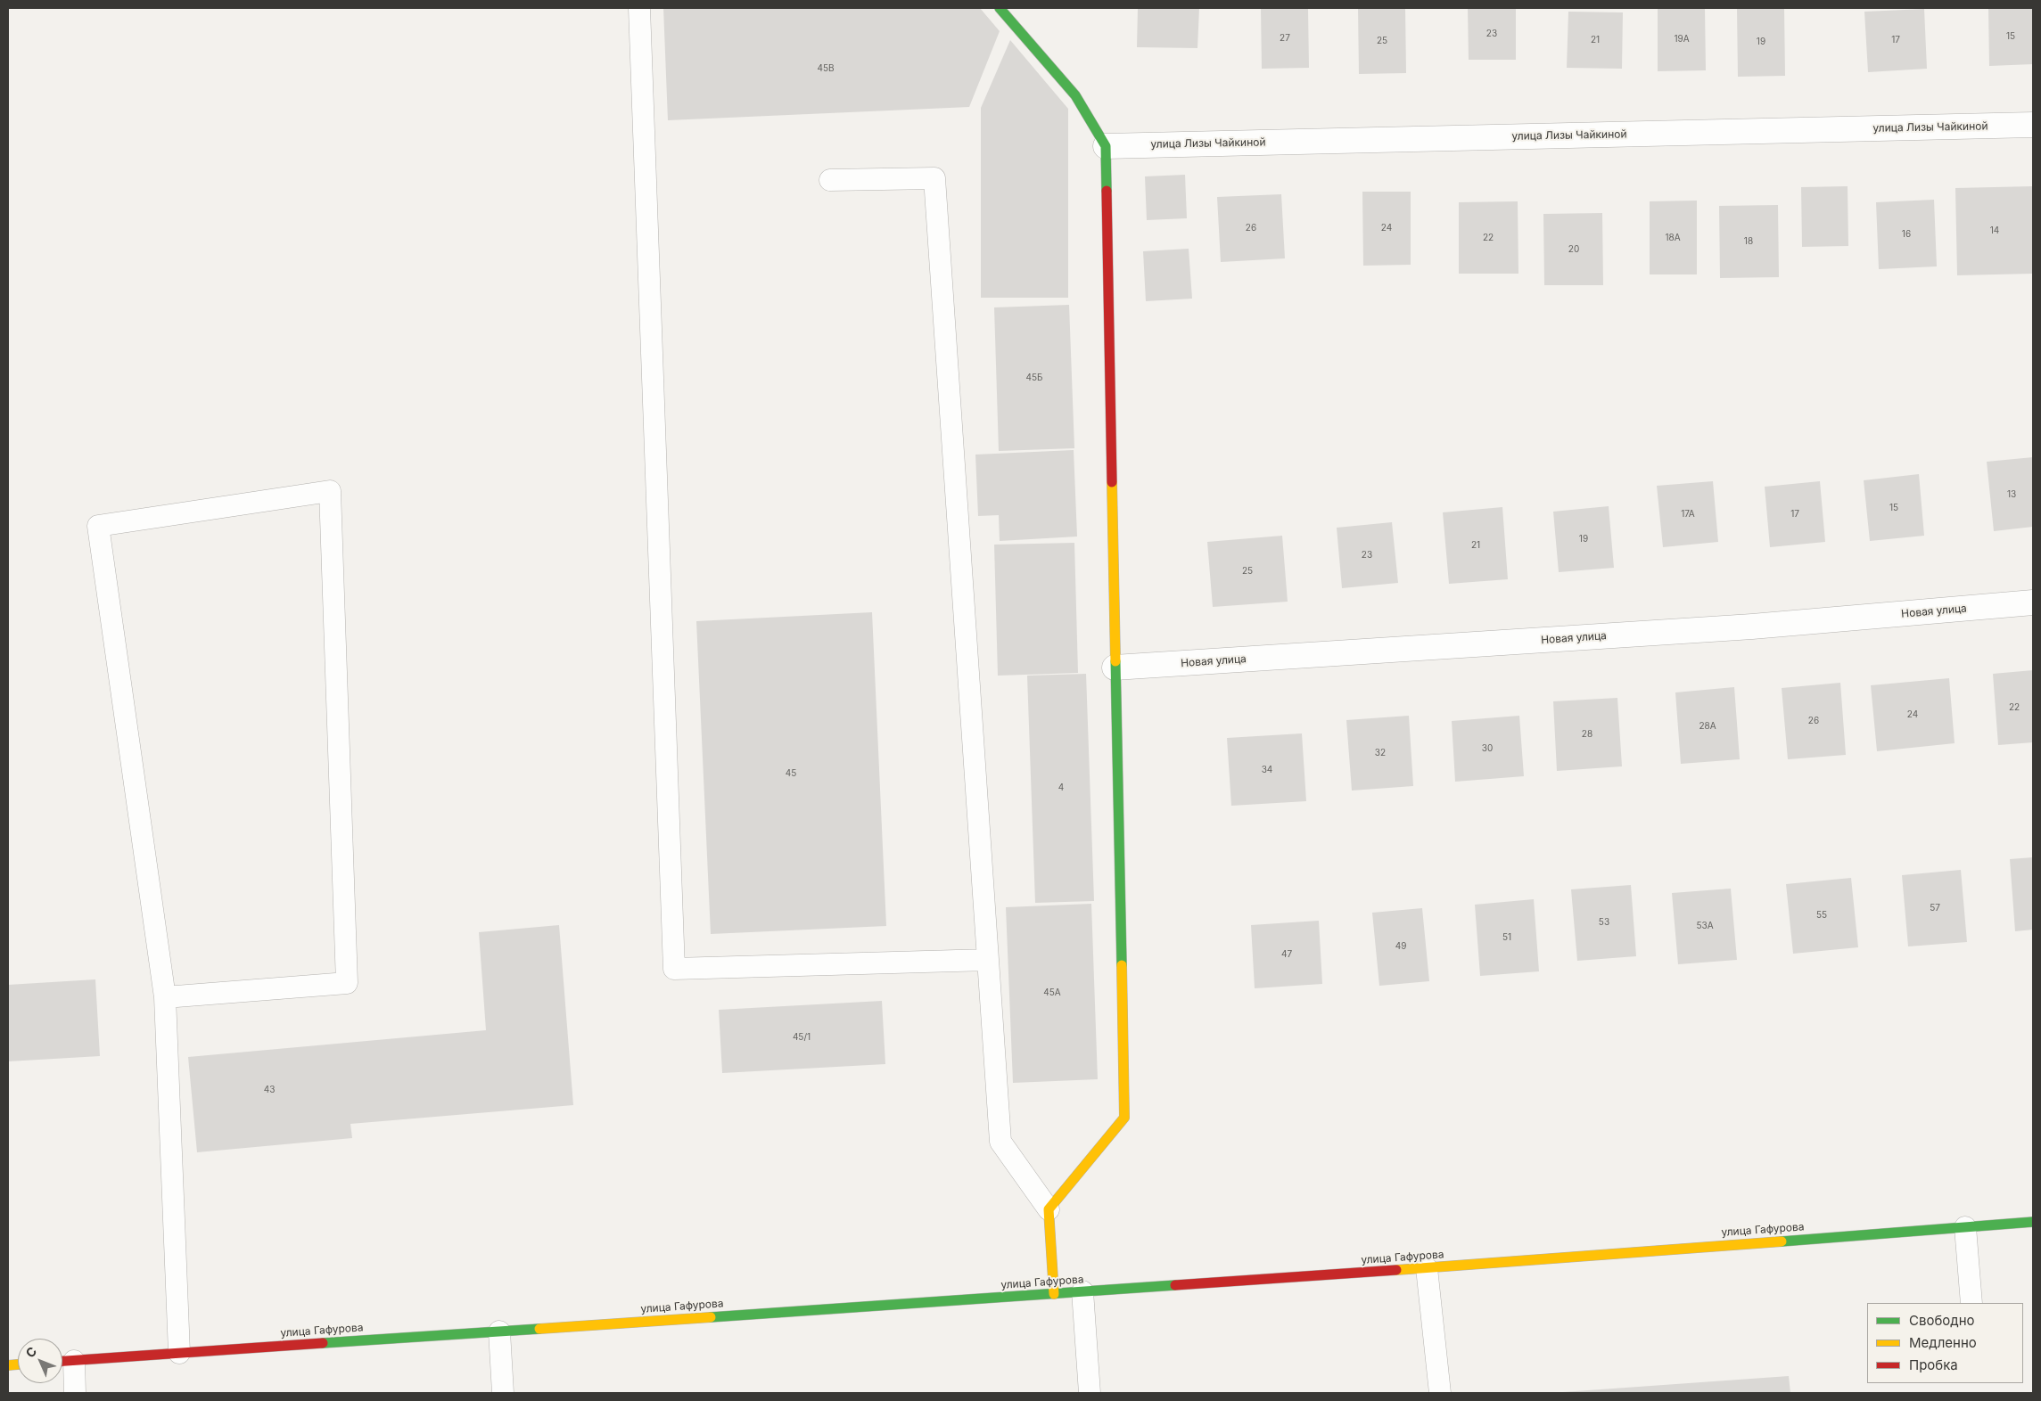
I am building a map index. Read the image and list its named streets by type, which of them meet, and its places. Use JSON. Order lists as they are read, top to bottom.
{
  "streets": {
    "main road": ["улица Гафурова"],
    "street": ["улица Лизы Чайкиной", "Новая улица"]
  },
  "house_numbers": [
    "23",
    "15",
    "27",
    "19А",
    "21",
    "17",
    "25",
    "19",
    "45В",
    "26",
    "24",
    "14",
    "16",
    "22",
    "18А",
    "18",
    "20",
    "45Б",
    "13",
    "15",
    "17А",
    "17",
    "19",
    "21",
    "23",
    "25",
    "22",
    "24",
    "26",
    "28А",
    "28",
    "30",
    "32",
    "34",
    "45",
    "4",
    "57",
    "55",
    "53",
    "53А",
    "51",
    "49",
    "47",
    "45А",
    "45/1",
    "43"
  ],
  "legend": ["Свободно", "Медленно", "Пробка"],
  "north": "top left"
}
